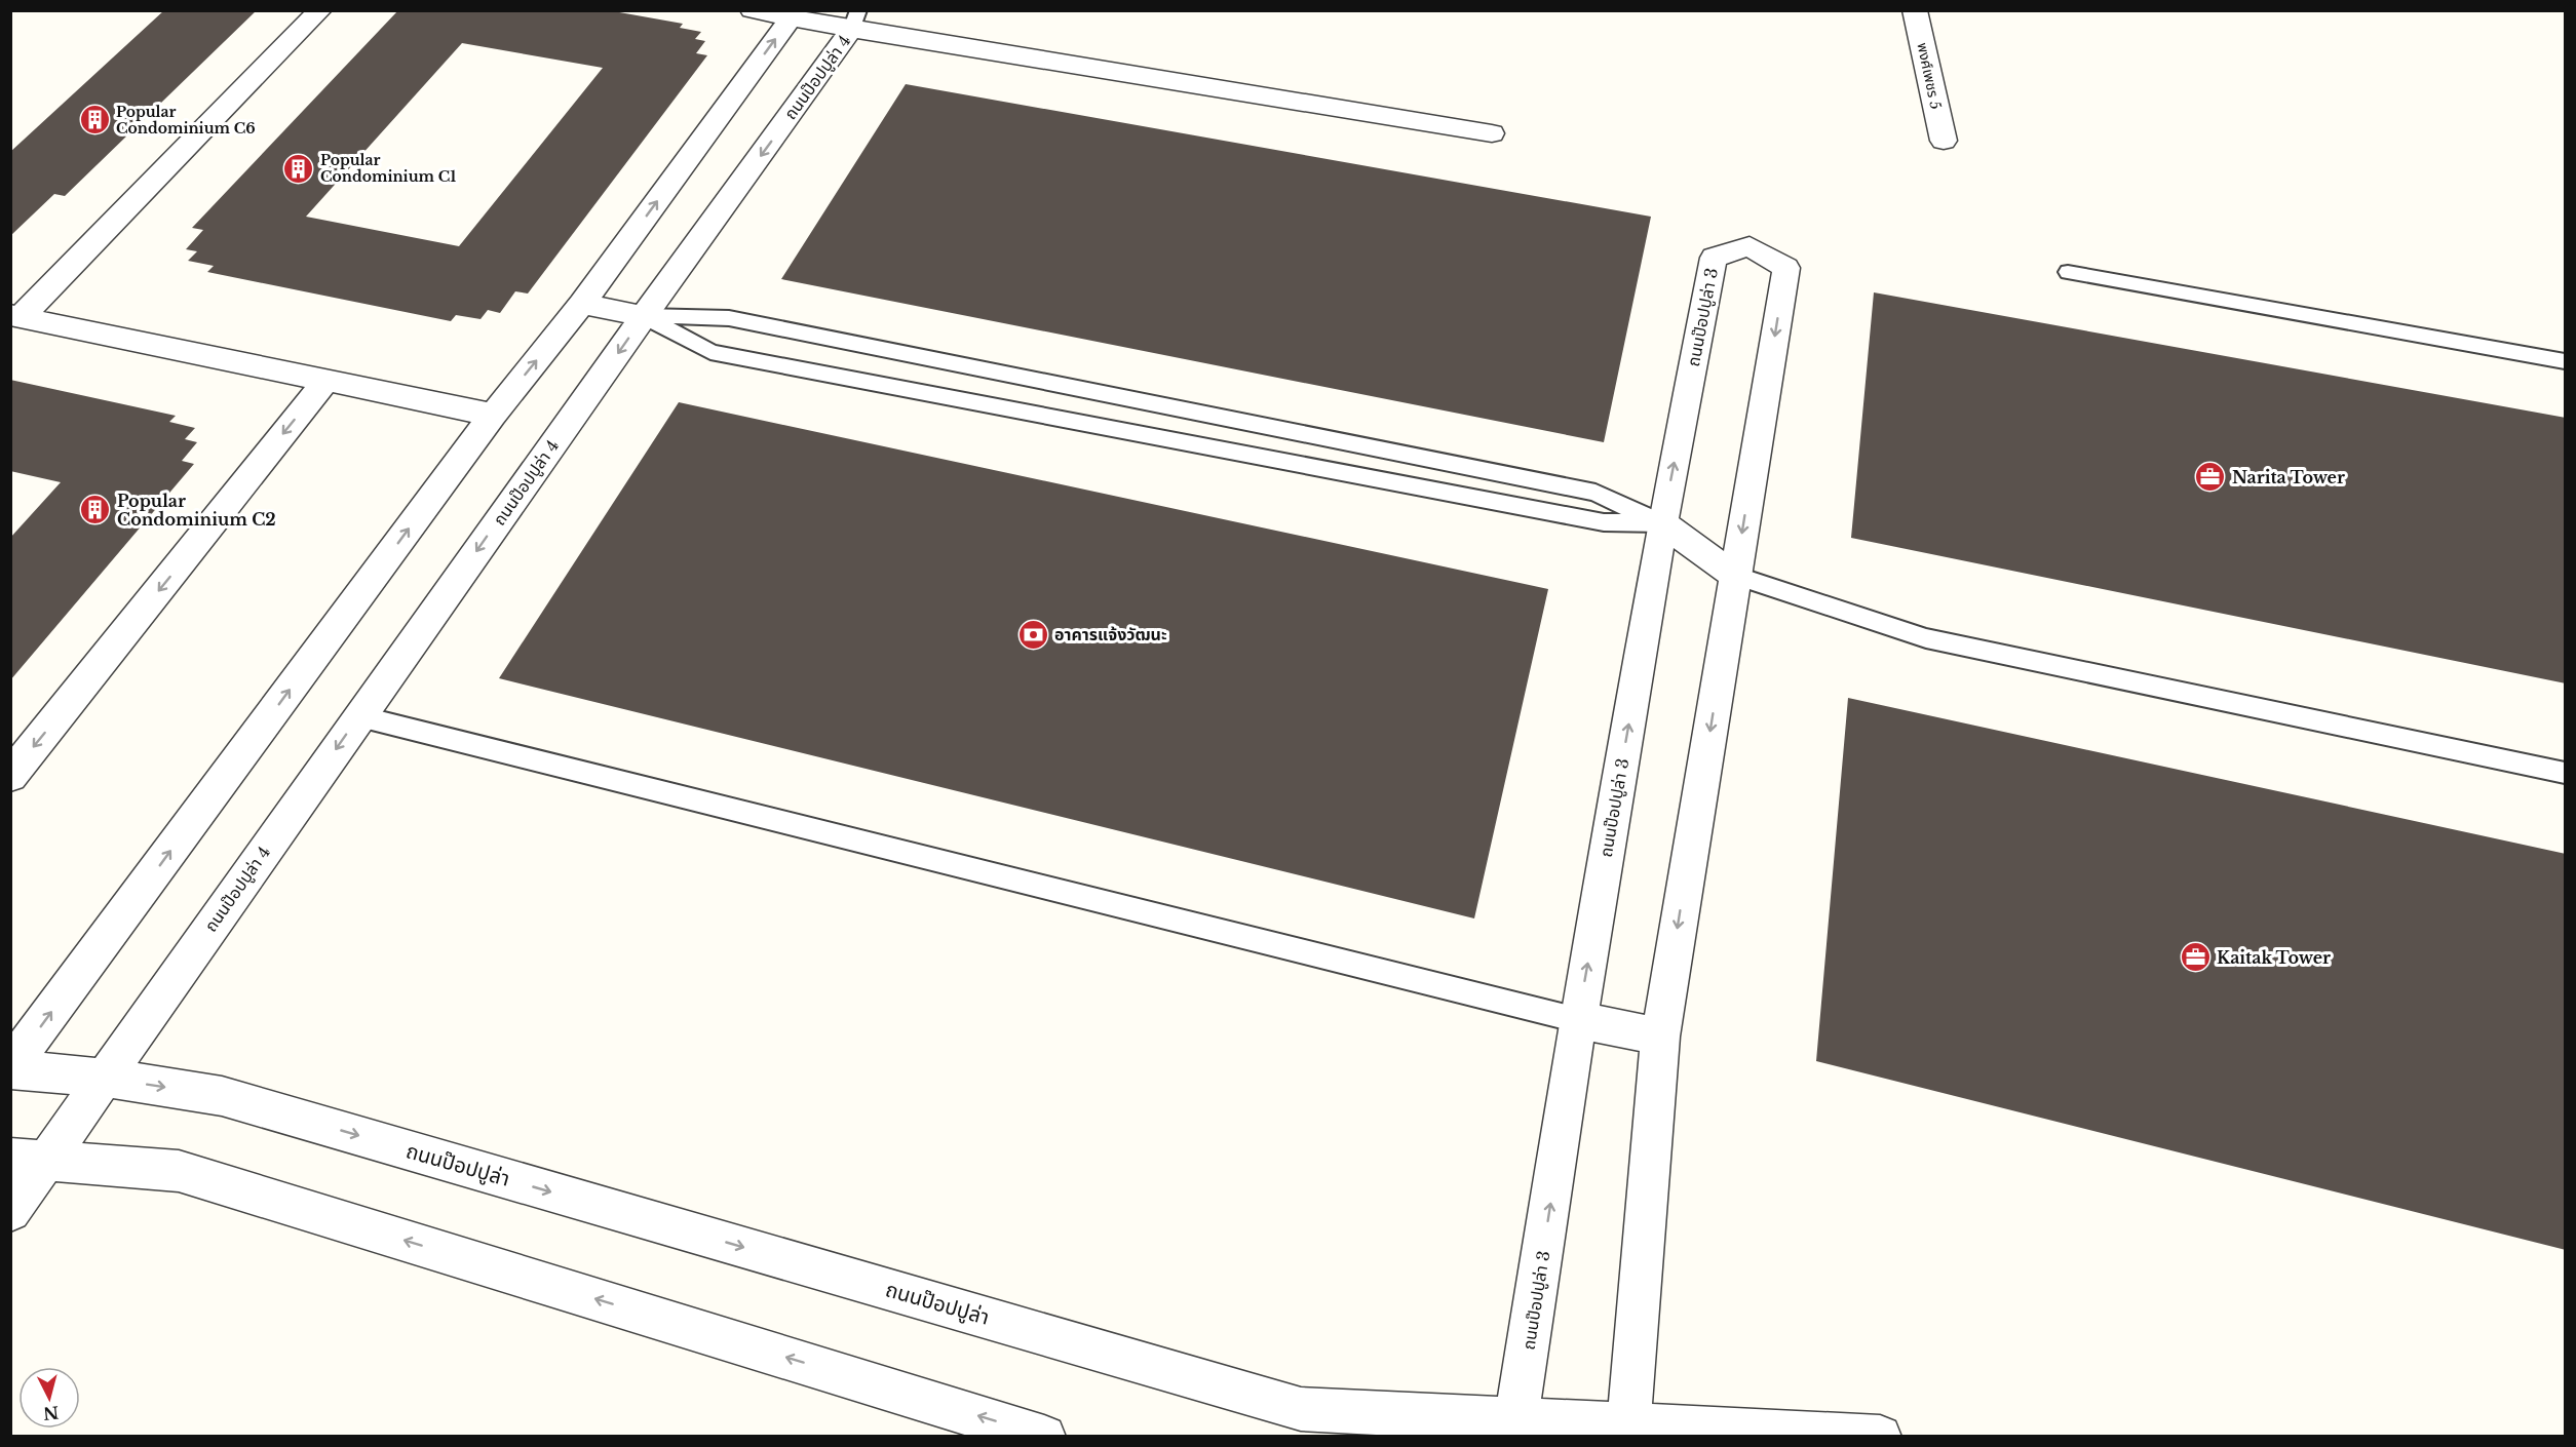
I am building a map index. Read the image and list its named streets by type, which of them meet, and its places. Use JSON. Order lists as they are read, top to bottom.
{
  "streets": {
    "street": [
      "พงศ์เพชร 5",
      "ถนนป๊อปปูล่า 4",
      "ถนนป๊อปปูล่า 3",
      "ถนนป๊อปปูล่า"
    ]
  },
  "crossings": [
    ["ถนนป๊อปปูล่า 4", "ถนนป๊อปปูล่า"],
    ["ถนนป๊อปปูล่า 3", "ถนนป๊อปปูล่า"]
  ],
  "places": {
    "building": ["Popular Condominium C6", "Popular Condominium C1", "Popular Condominium C2"],
    "office": ["Narita Tower", "Kaitak Tower"],
    "bank": ["อาคารแจ้งวัฒนะ"]
  },
  "north": "bottom"
}
